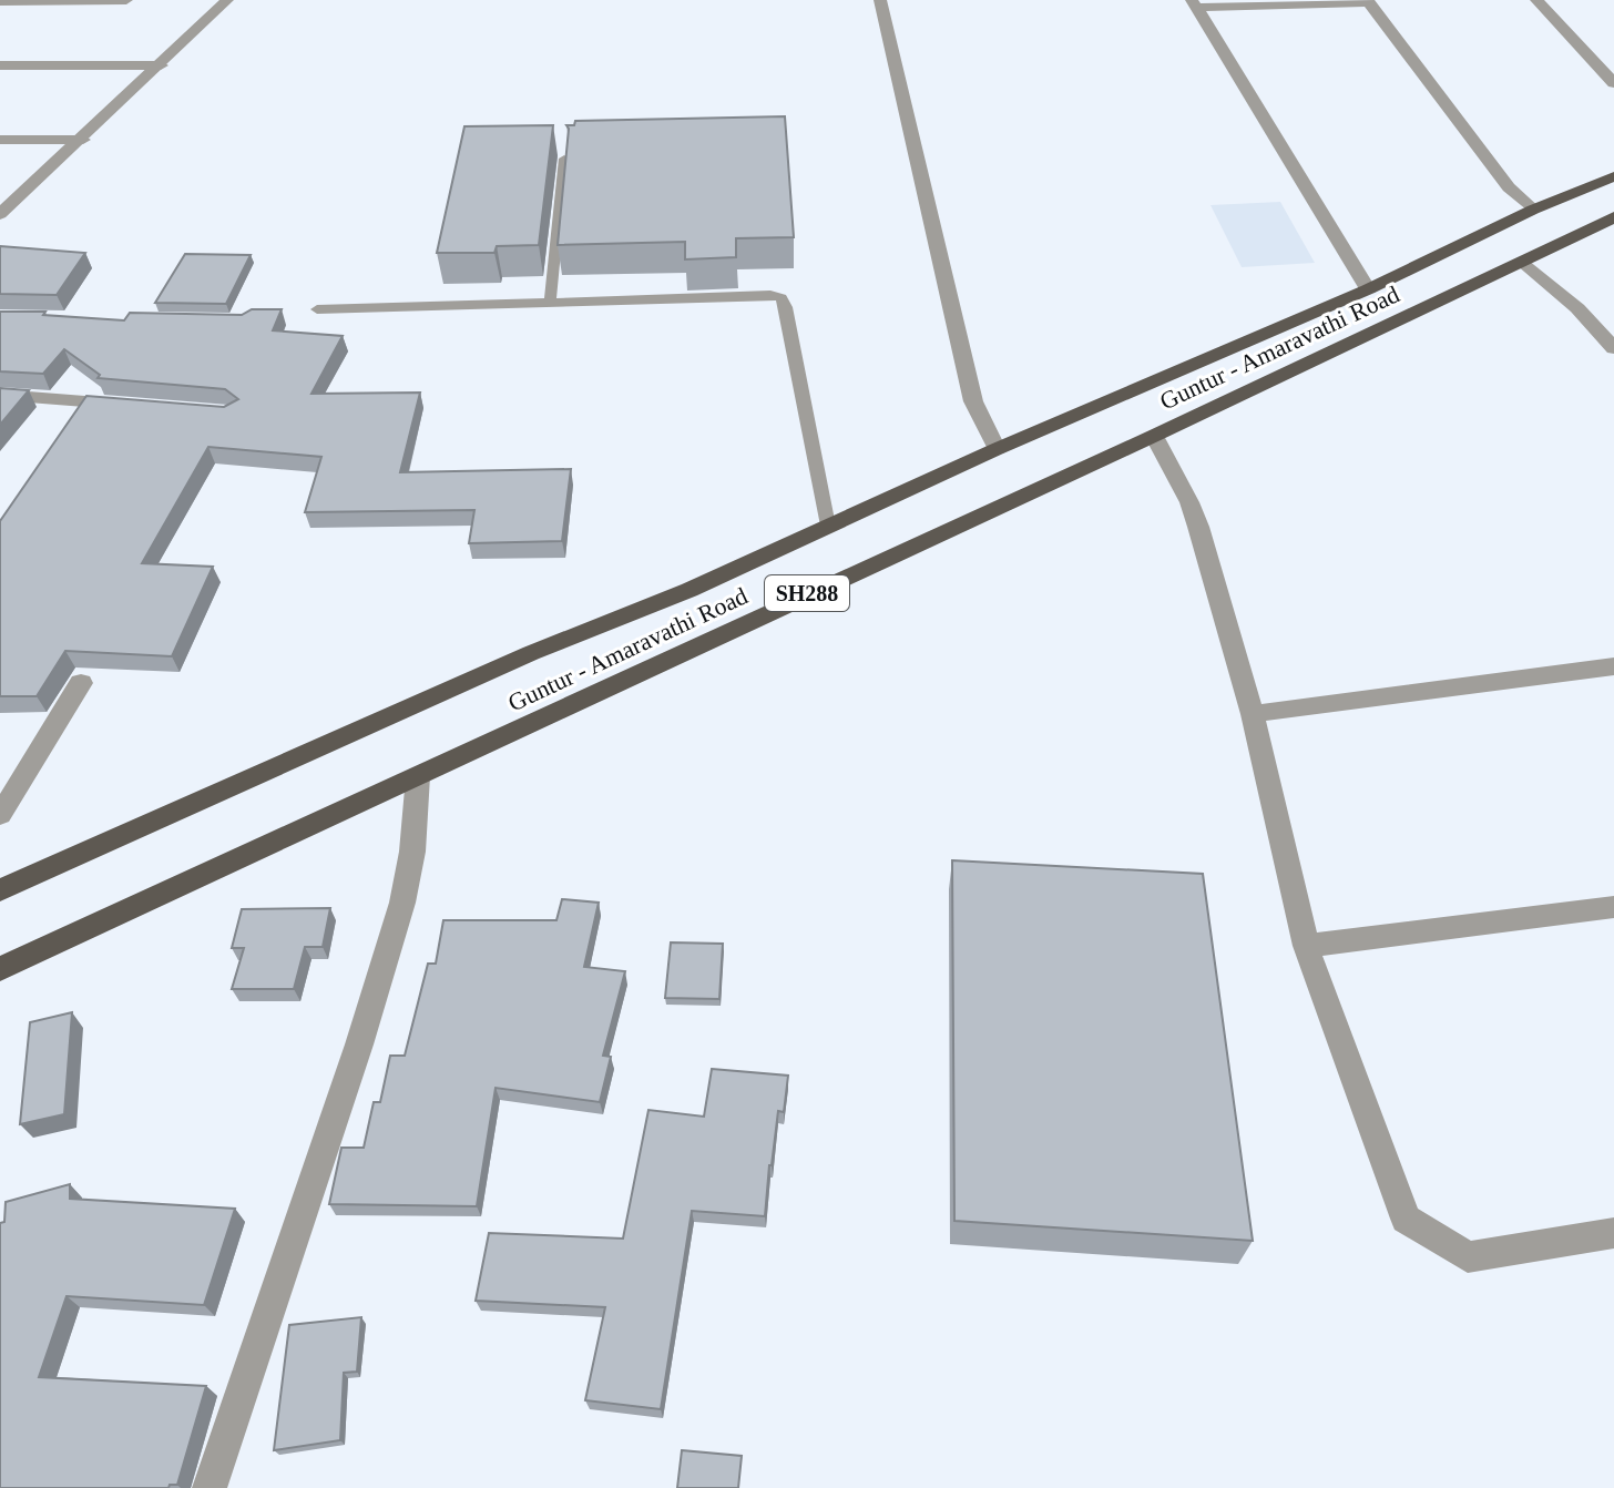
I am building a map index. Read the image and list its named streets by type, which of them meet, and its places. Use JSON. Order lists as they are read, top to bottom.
{
  "streets": {
    "main road": ["Guntur - Amaravathi Road", "SH288"]
  }
}
